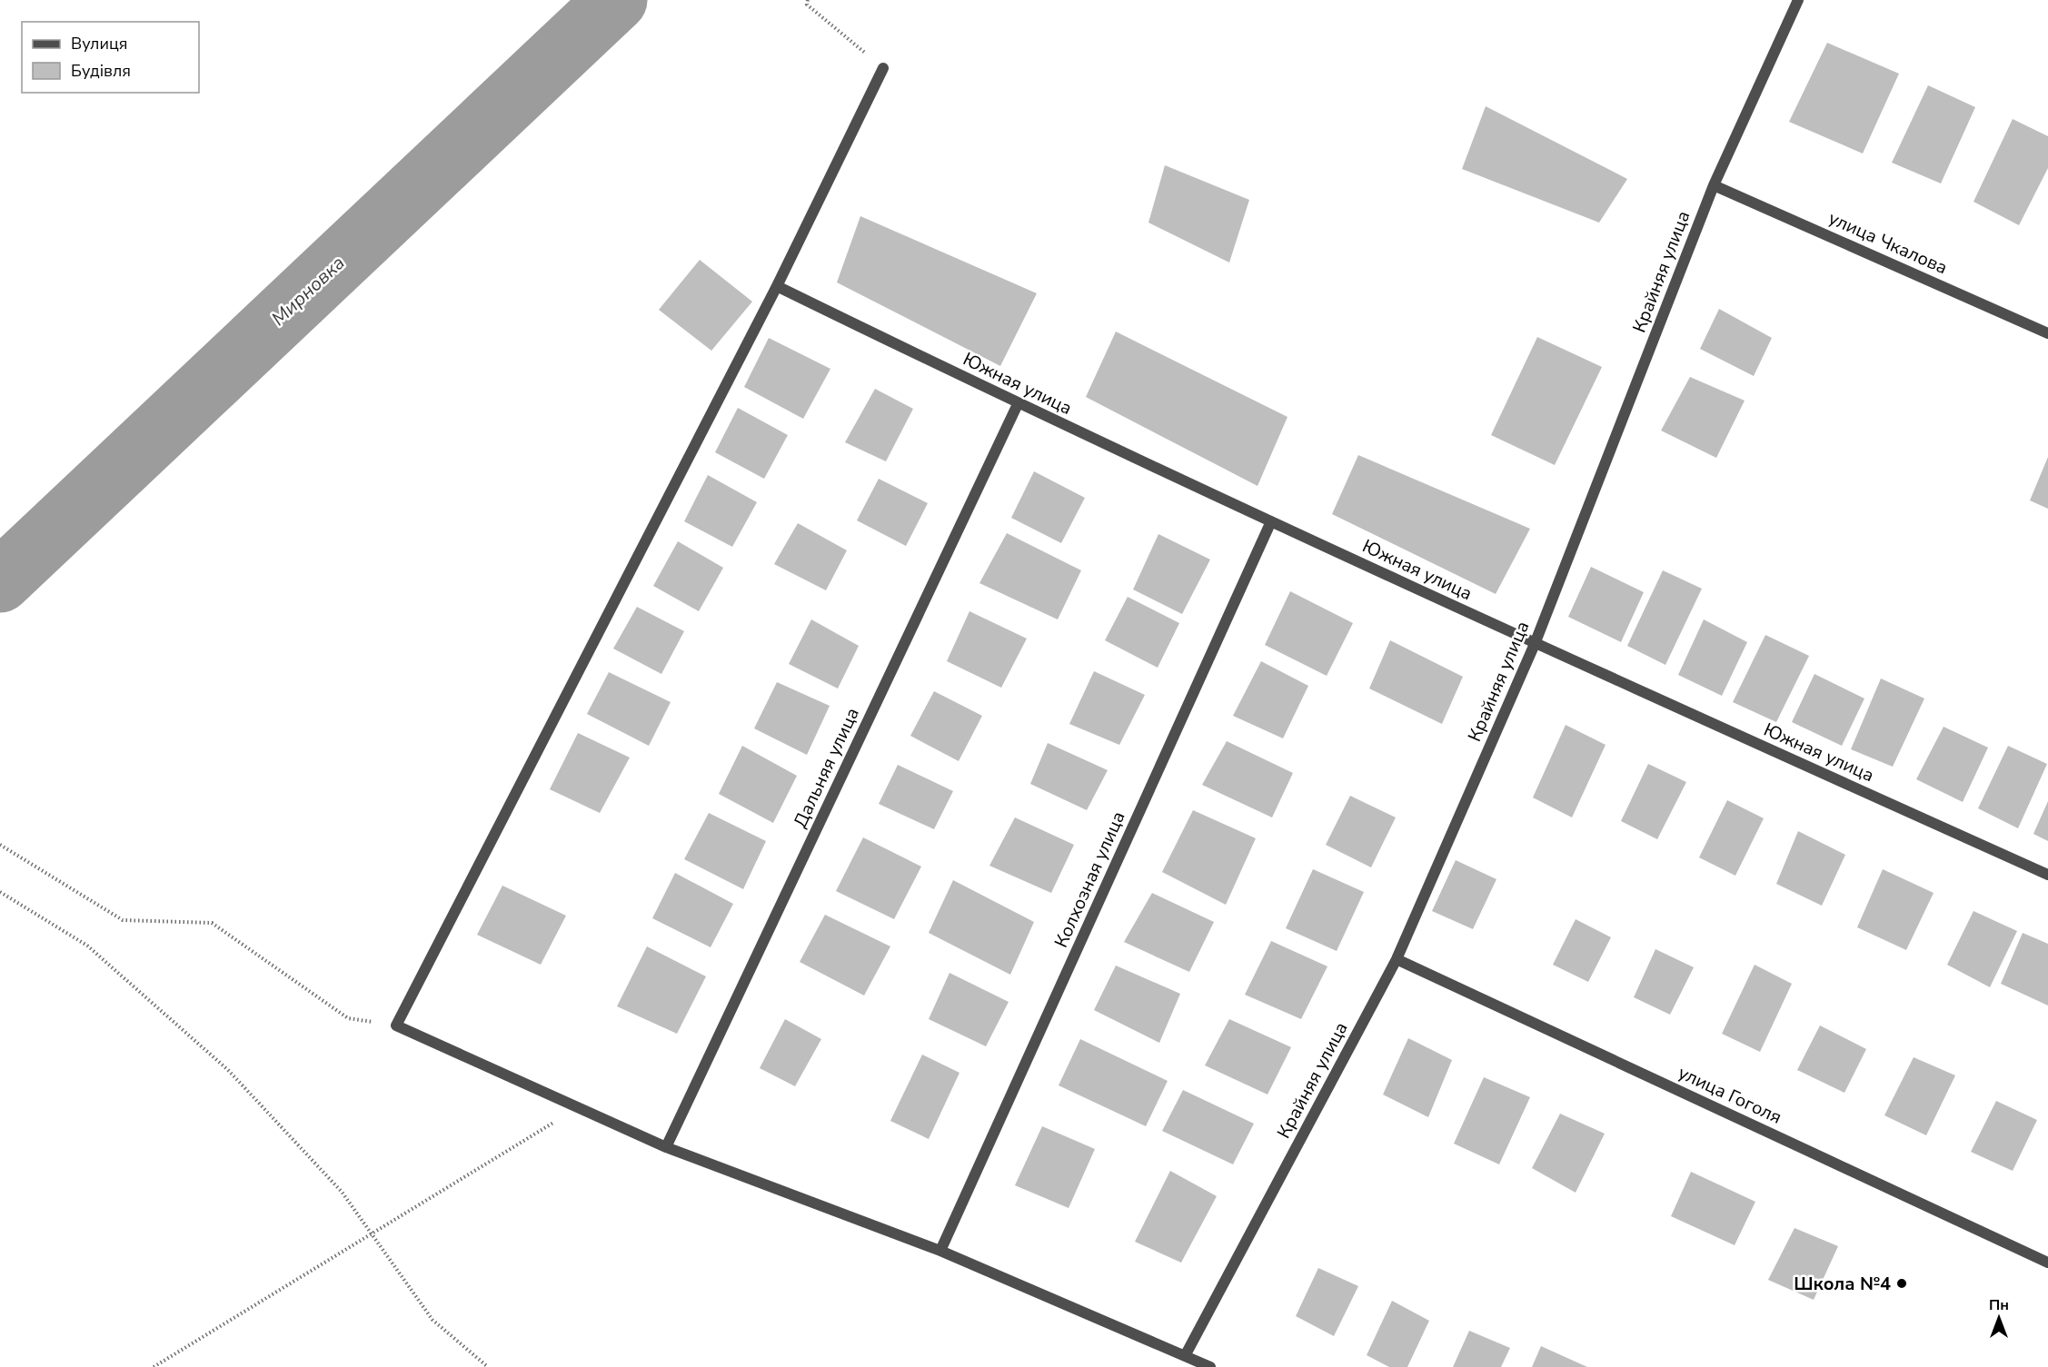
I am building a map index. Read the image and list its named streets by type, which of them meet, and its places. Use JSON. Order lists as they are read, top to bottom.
{
  "streets": {
    "street": [
      "улица Чкалова",
      "Крайняя улица",
      "Южная улица",
      "Дальняя улица",
      "Колхозная улица",
      "улица Гоголя"
    ]
  },
  "crossings": [
    ["улица Чкалова", "Крайняя улица"],
    ["Крайняя улица", "Южная улица"],
    ["Крайняя улица", "улица Гоголя"],
    ["Южная улица", "Дальняя улица"],
    ["Южная улица", "Колхозная улица"]
  ],
  "water": ["Мирновка"],
  "places": ["Школа №4"],
  "legend": ["Вулиця", "Будівля"],
  "north": "top"
}
